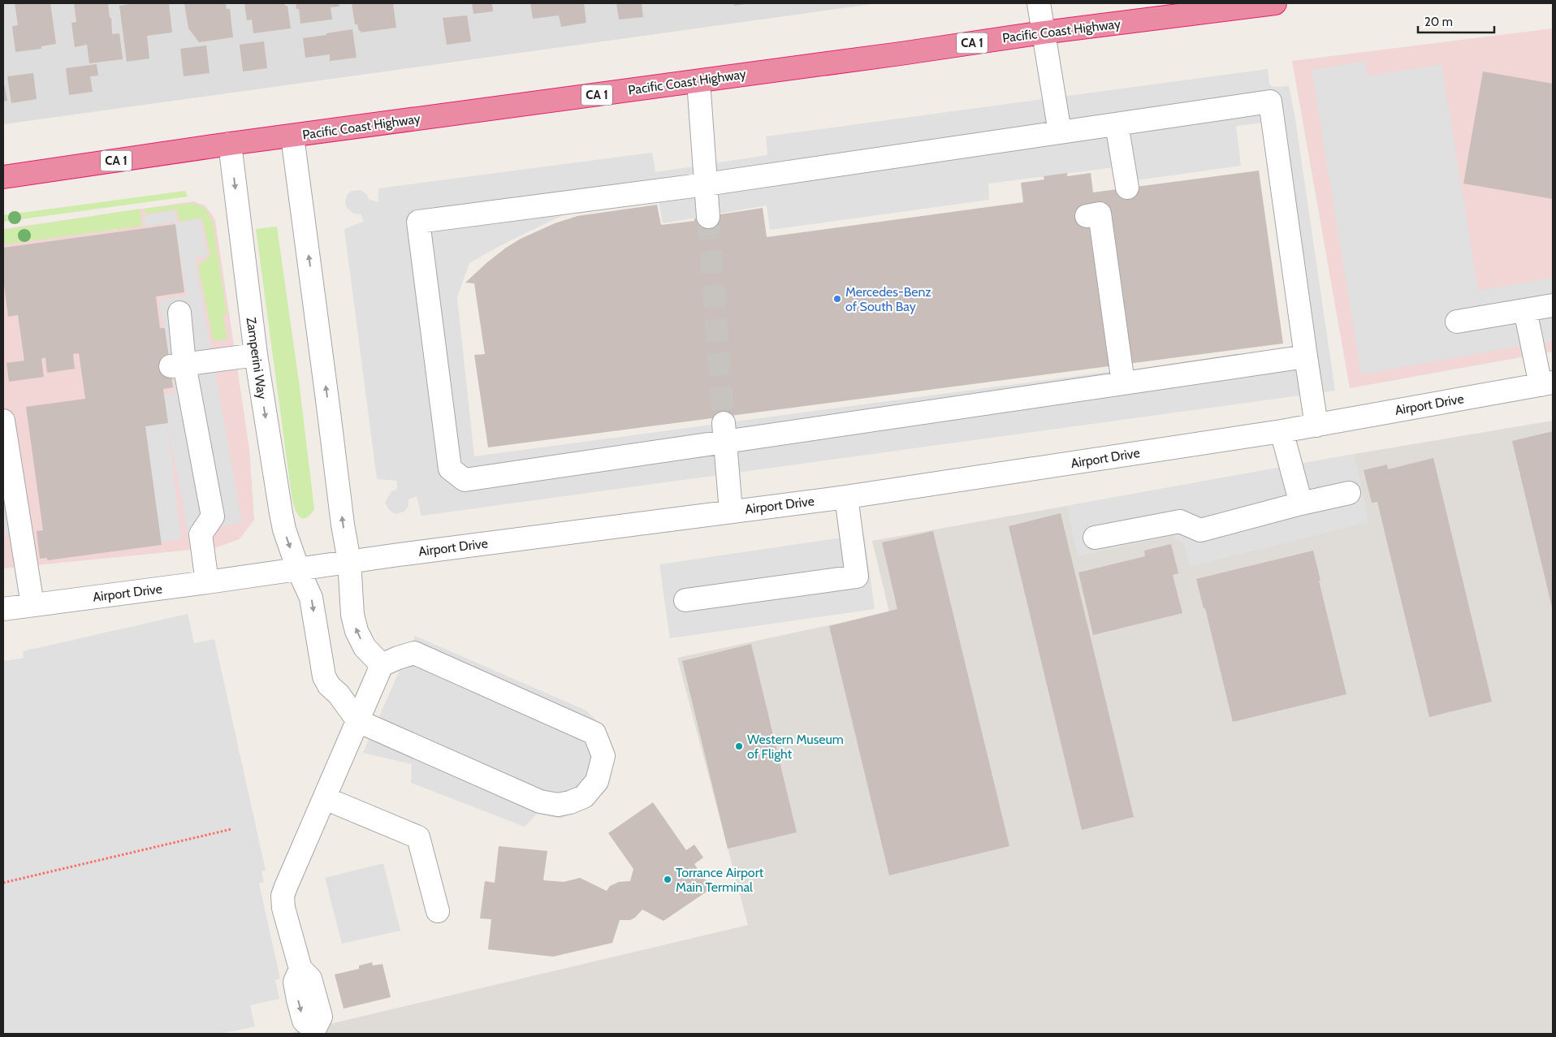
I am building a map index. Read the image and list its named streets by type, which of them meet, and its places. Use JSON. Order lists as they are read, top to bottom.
{
  "streets": {
    "highway": ["Pacific Coast Highway", "CA 1"],
    "street": ["Zamperini Way", "Airport Drive"]
  },
  "crossings": [
    ["Pacific Coast Highway", "Zamperini Way"],
    ["Zamperini Way", "Airport Drive"]
  ],
  "places": ["Mercedes-Benz of South Bay", "Western Museum of Flight", "Torrance Airport Main Terminal"],
  "scale_bar": "20 m"
}
